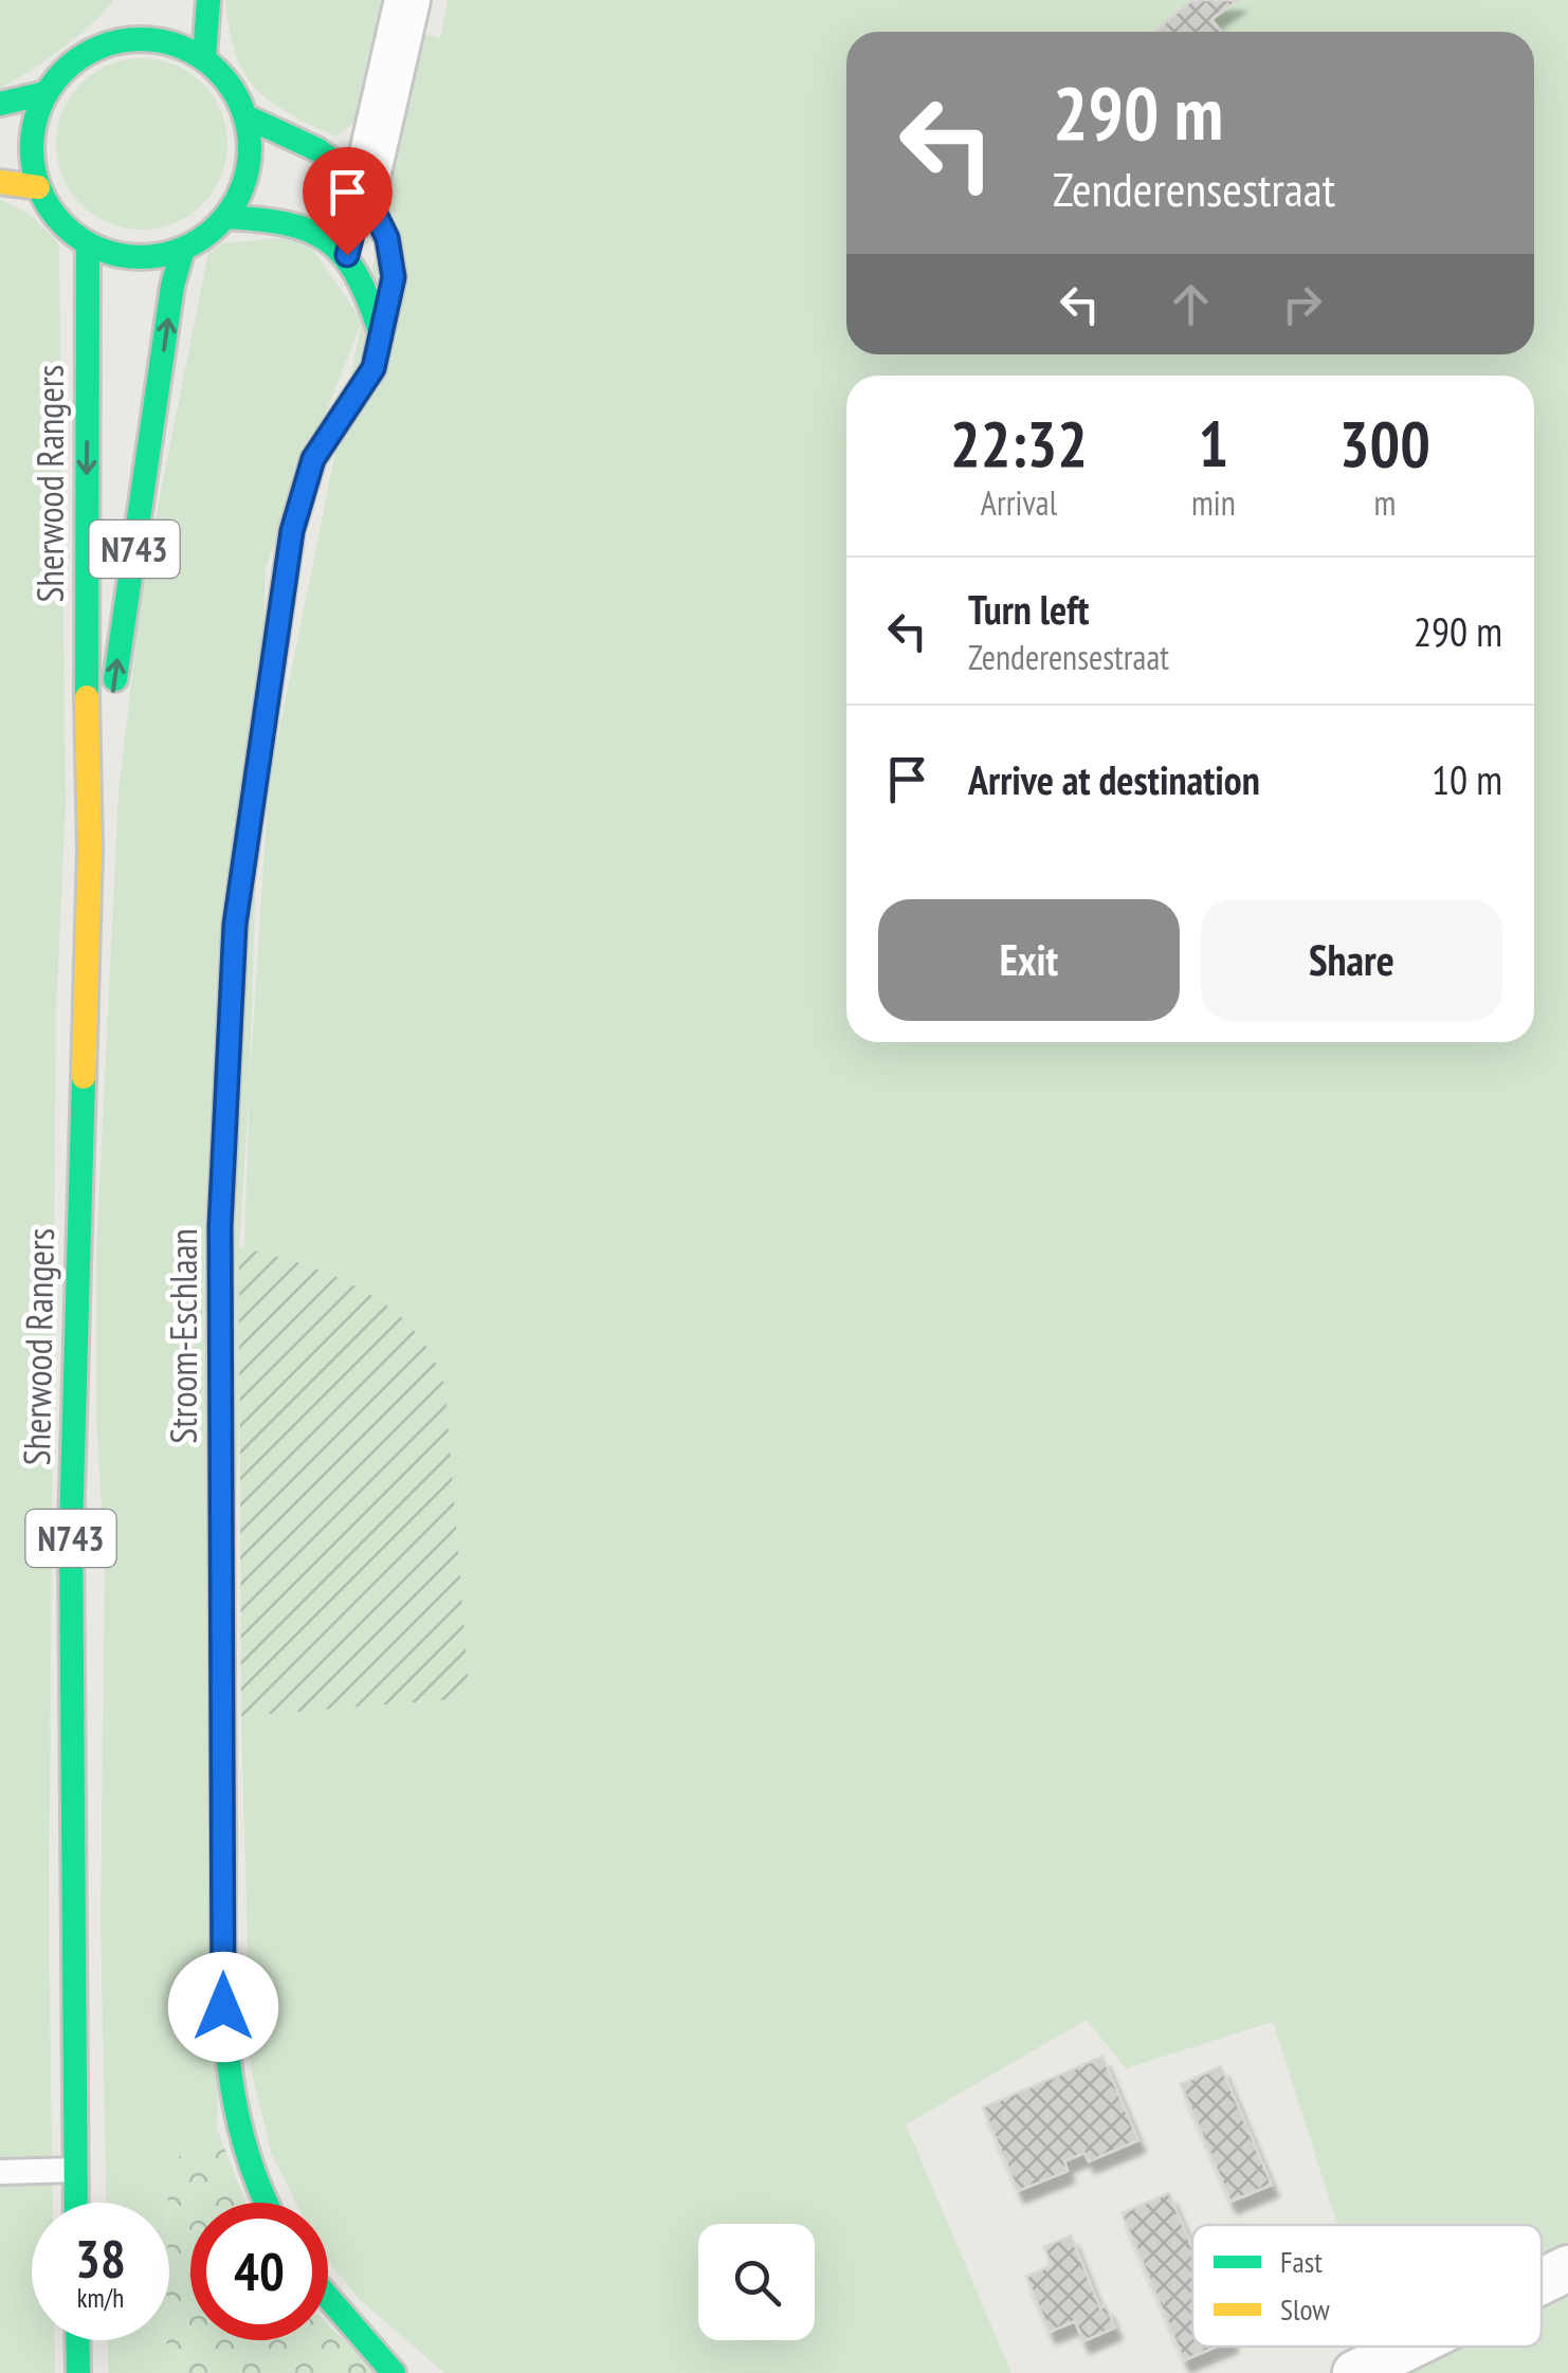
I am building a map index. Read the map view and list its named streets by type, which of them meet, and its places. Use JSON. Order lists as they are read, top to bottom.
{
  "streets": {
    "main road": ["Sherwood Rangers", "N743", "Stroom-Eschlaan"]
  },
  "crossings": [
    ["Sherwood Rangers", "Stroom-Eschlaan"]
  ],
  "legend": ["Fast", "Slow"],
  "page": {
    "turn": ["290 m", "Zenderensestraat"],
    "eta": [
      "22:32",
      "Arrival",
      "1",
      "min",
      "300",
      "m"
    ],
    "list": [
      {
        "name": "Turn left",
        "note": "Zenderensestraat",
        "value": "290 m"
      },
      {
        "name": "Arrive at destination",
        "value": "10 m"
      }
    ],
    "buttons": ["Exit", "Share"],
    "speed": "38 km/h",
    "limit": "40"
  }
}
